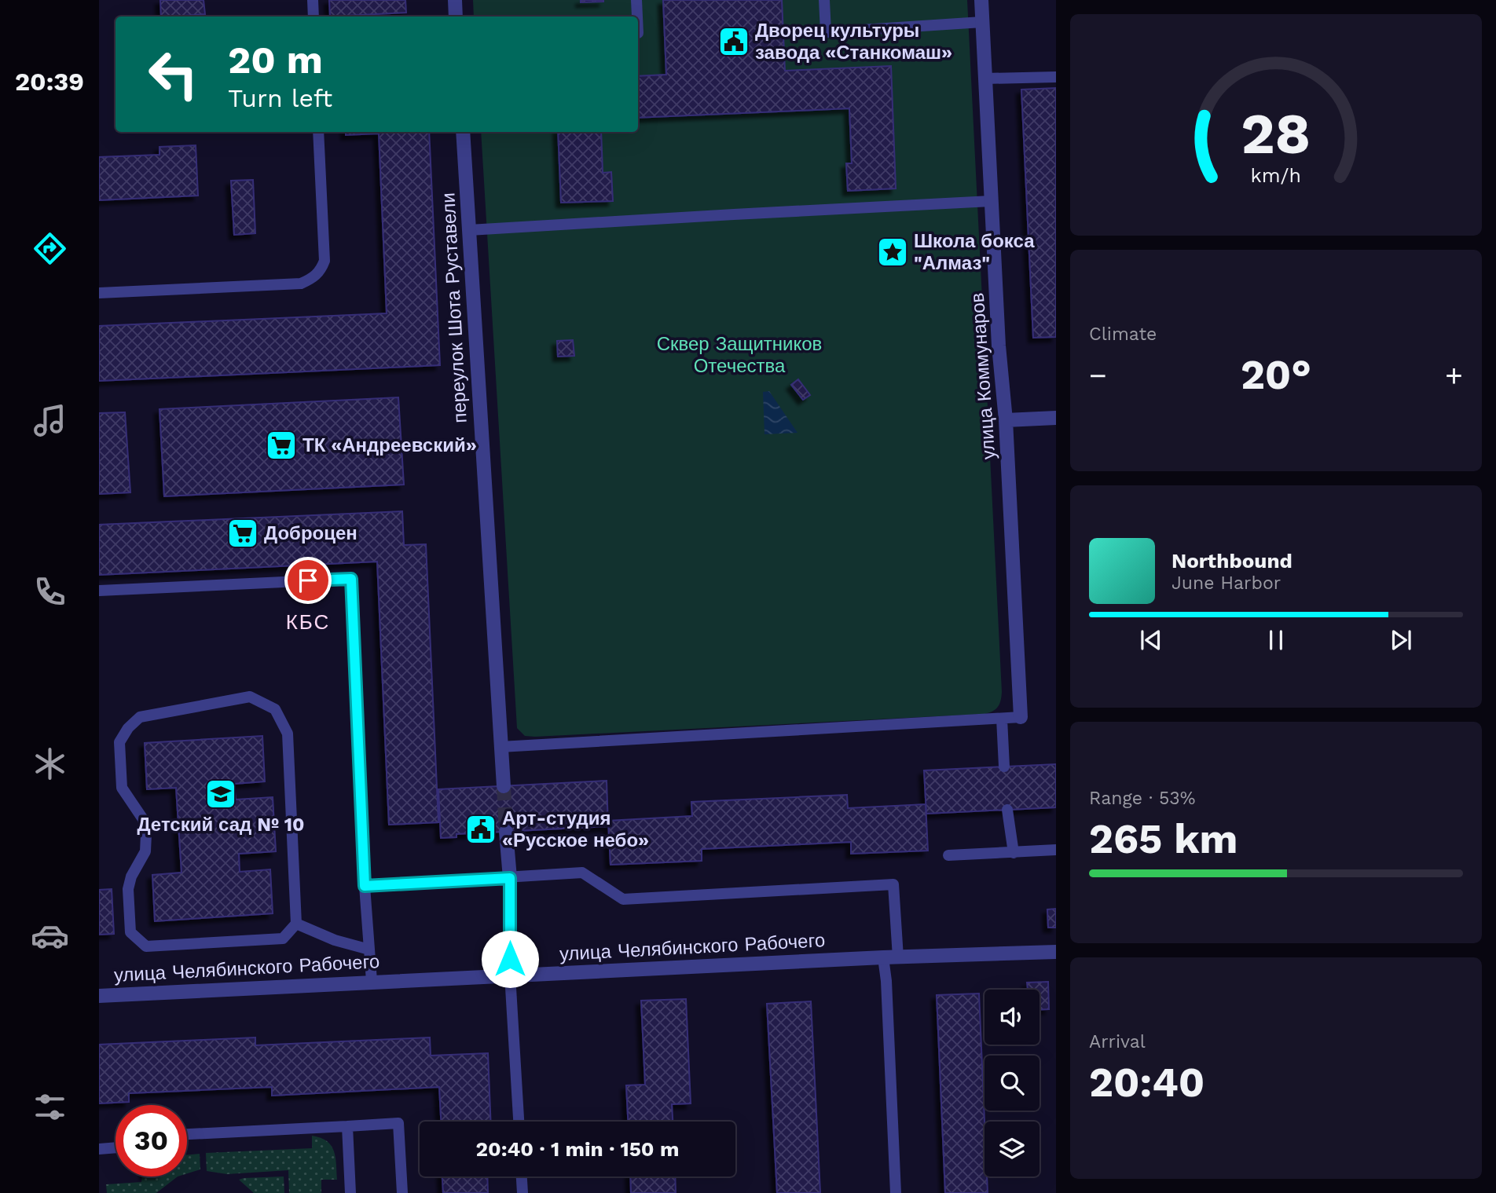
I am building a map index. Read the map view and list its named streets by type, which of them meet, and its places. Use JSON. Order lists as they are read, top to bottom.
{
  "streets": {
    "street": ["переулок Шота Руставели", "улица Коммунаров", "улица Челябинского Рабочего"]
  },
  "districts": ["КБС"],
  "parks": ["Сквер Защитников Отечества"],
  "places": {
    "public building": ["Дворец культуры завода «Станкомаш»", "Арт-студия «Русское небо»"],
    "place": ["Школа бокса \"Алмаз\""],
    "supermarket": ["ТК «Андреевский»", "Доброцен"],
    "school or university": ["Детский сад № 10"]
  },
  "page": {
    "tabs": "20:39",
    "turn": ["20 m", "Turn left"],
    "tile": [
      "Climate",
      ["Range · 53%", "265 km"],
      ["Arrival", "20:40"]
    ],
    "heat": ["−", "20°", "+"],
    "song": ["Northbound", "June Harbor"],
    "limit": "30",
    "trip": "20:40 · 1 min · 150 m",
    "gauge": ["28", "km/h"]
  }
}
